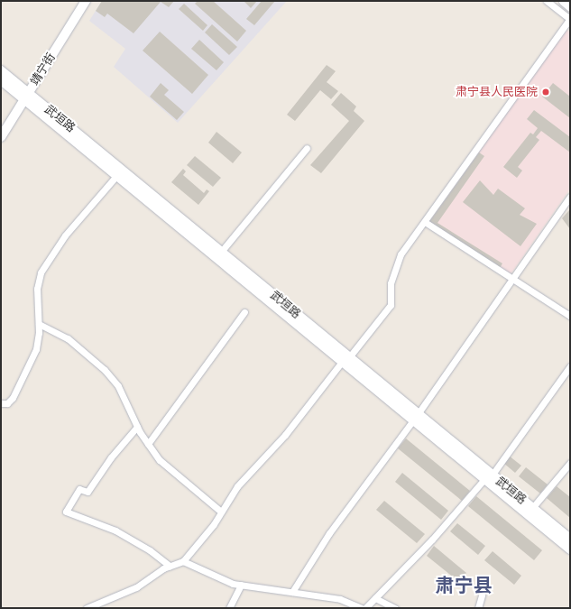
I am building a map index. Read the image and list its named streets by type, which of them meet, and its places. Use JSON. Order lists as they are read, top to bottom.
{
  "streets": {
    "main road": ["靖宁街", "武垣路"]
  },
  "crossings": [
    ["靖宁街", "武垣路"]
  ],
  "districts": ["肃宁县"],
  "places": ["肃宁县人民医院"]
}
